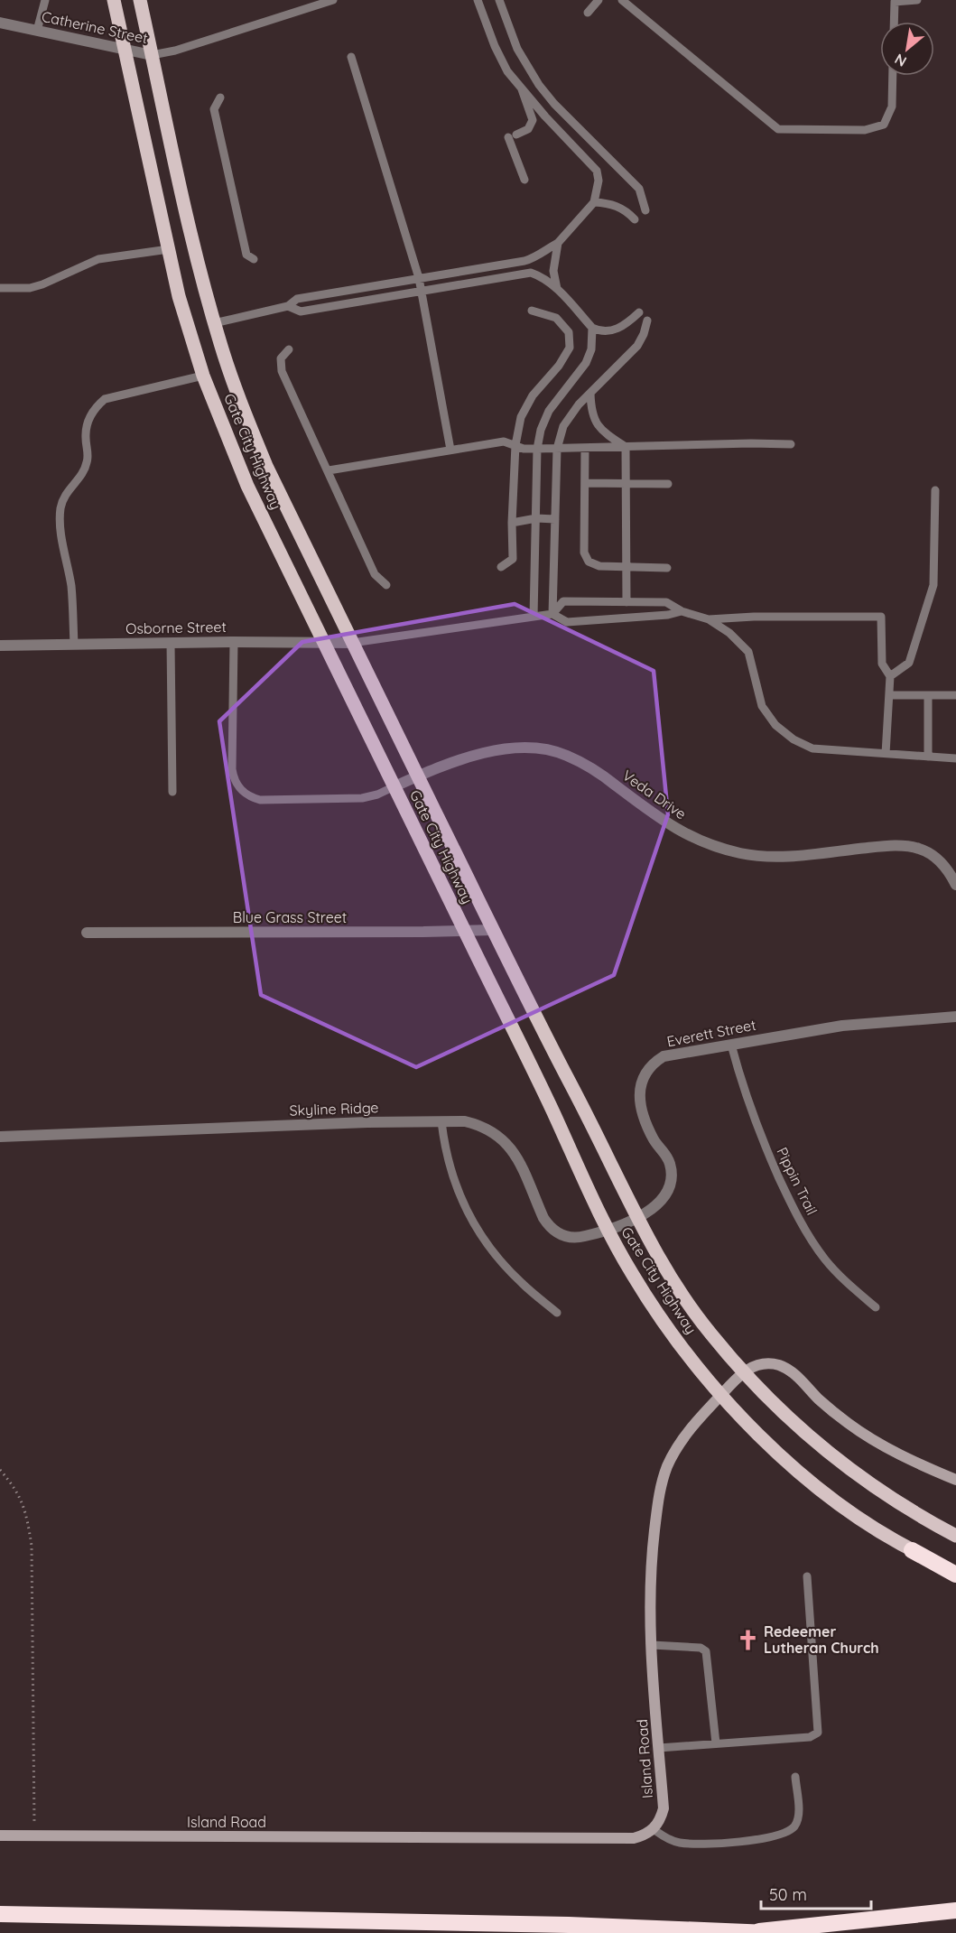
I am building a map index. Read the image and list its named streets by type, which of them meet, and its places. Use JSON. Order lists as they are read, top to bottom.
{
  "streets": {
    "main road": ["Gate City Highway"],
    "street": [
      "Catherine Street",
      "Osborne Street",
      "Veda Drive",
      "Blue Grass Street",
      "Everett Street",
      "Skyline Ridge",
      "Island Road"
    ],
    "lane": ["Pippin Trail"]
  },
  "crossings": [
    ["Catherine Street", "Gate City Highway"],
    ["Gate City Highway", "Osborne Street"],
    ["Gate City Highway", "Veda Drive"],
    ["Gate City Highway", "Blue Grass Street"],
    ["Gate City Highway", "Everett Street"],
    ["Gate City Highway", "Skyline Ridge"],
    ["Gate City Highway", "Island Road"],
    ["Everett Street", "Skyline Ridge"],
    ["Everett Street", "Pippin Trail"]
  ],
  "places": {
    "church": ["Redeemer Lutheran Church"]
  },
  "scale_bar": "50 m",
  "north": "bottom left"
}
